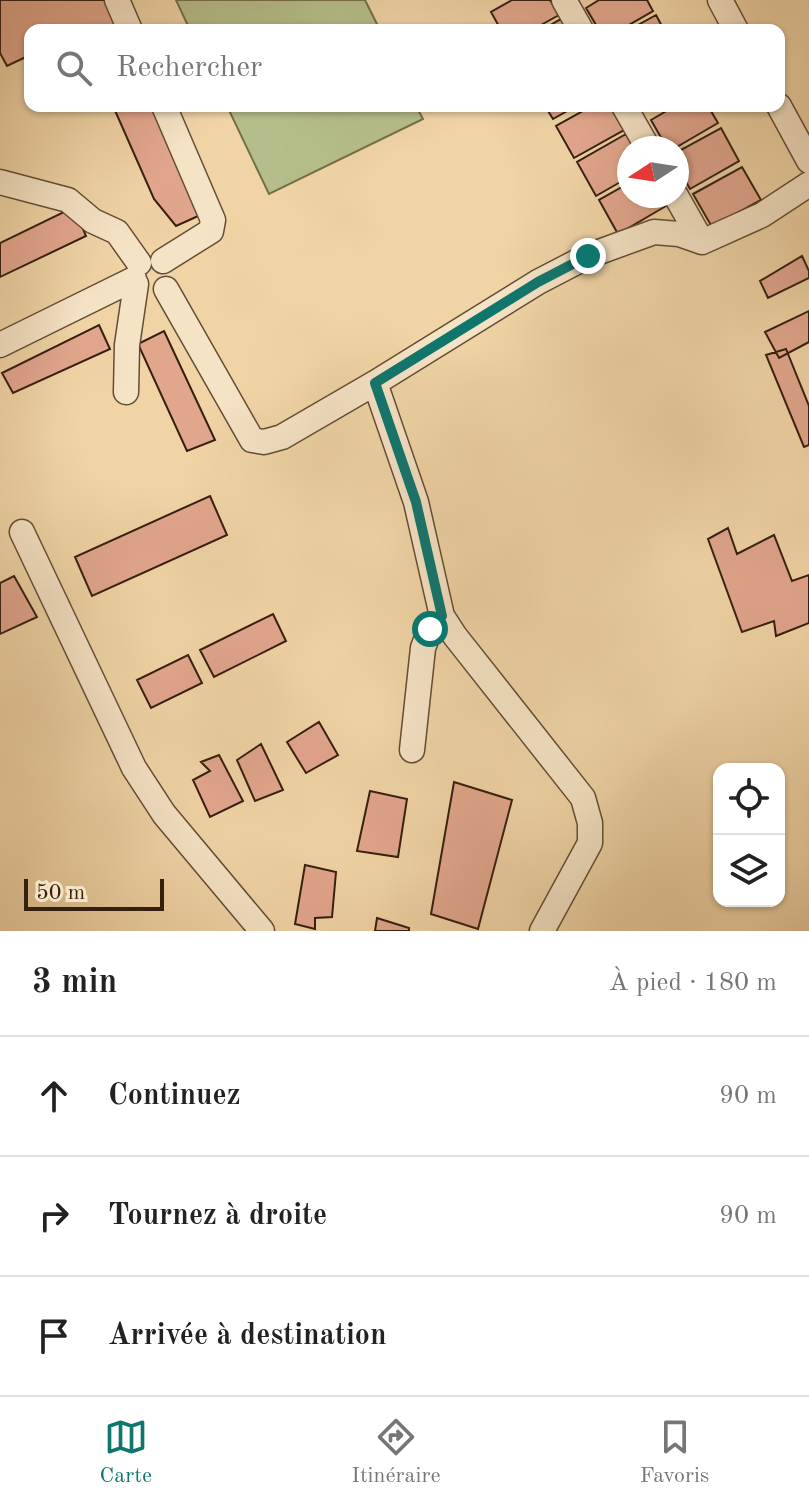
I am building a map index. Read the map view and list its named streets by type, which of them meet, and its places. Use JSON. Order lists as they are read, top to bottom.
{
  "scale_bar": "50 m",
  "north": "left",
  "page": {
    "search": "Rechercher",
    "scale": "50 m",
    "heading": ["3 min", "À pied · 180 m"],
    "list": [
      ["Continuez", "90 m"],
      ["Tournez à droite", "90 m"],
      "Arrivée à destination"
    ],
    "nav": ["Carte", "Itinéraire", "Favoris"]
  }
}
